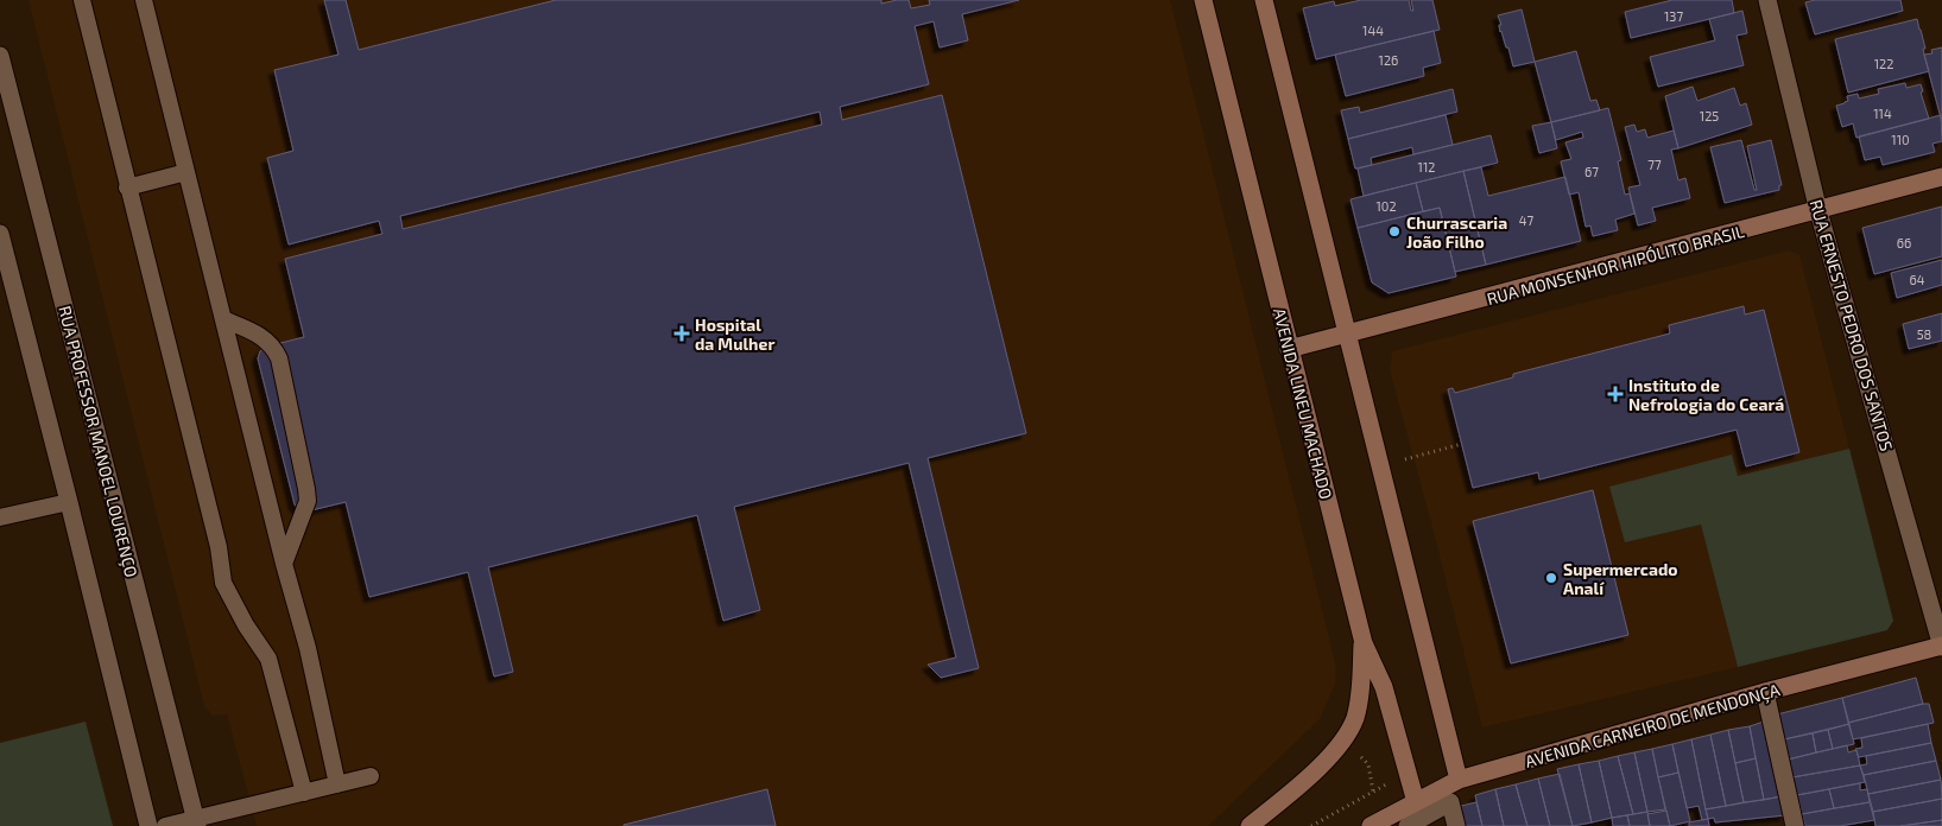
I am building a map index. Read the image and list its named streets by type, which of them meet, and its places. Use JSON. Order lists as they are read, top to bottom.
{
  "streets": {
    "main road": ["RUA MONSENHOR HIPÓLITO BRASIL", "AVENIDA LINEU MACHADO", "AVENIDA CARNEIRO DE MENDONÇA"],
    "street": ["RUA ERNESTO PEDRO DOS SANTOS", "RUA PROFESSOR MANOEL LOURENÇO"]
  },
  "crossings": [
    ["RUA MONSENHOR HIPÓLITO BRASIL", "RUA ERNESTO PEDRO DOS SANTOS"],
    ["RUA MONSENHOR HIPÓLITO BRASIL", "AVENIDA LINEU MACHADO"],
    ["RUA ERNESTO PEDRO DOS SANTOS", "AVENIDA CARNEIRO DE MENDONÇA"],
    ["AVENIDA LINEU MACHADO", "AVENIDA CARNEIRO DE MENDONÇA"]
  ],
  "places": {
    "other": ["Churrascaria João Filho", "Supermercado Analí"],
    "health": ["Hospital da Mulher", "Instituto de Nefrologia do Ceará"]
  },
  "house_numbers": [
    "137",
    "144",
    "126",
    "122",
    "114",
    "125",
    "110",
    "77",
    "112",
    "67",
    "102",
    "47",
    "66",
    "64",
    "58"
  ]
}
